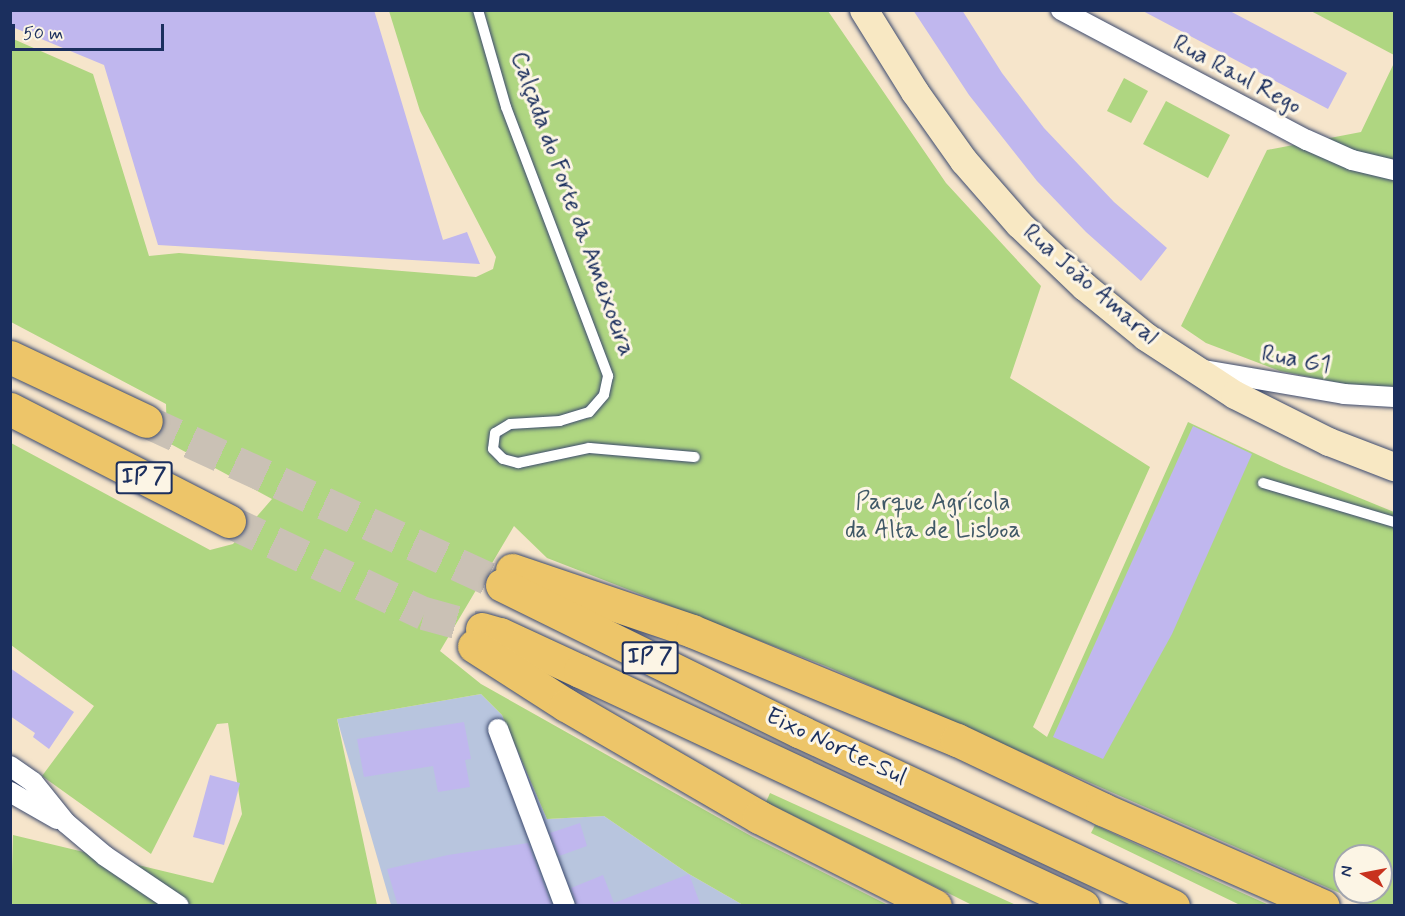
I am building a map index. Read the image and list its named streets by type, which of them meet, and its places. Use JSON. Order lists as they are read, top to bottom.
{
  "streets": {
    "highway": ["IP 7", "Eixo Norte-Sul"],
    "street": ["Rua Raul Rego", "Rua João Amaral", "Rua G1"],
    "lane": ["Calçada do Forte da Ameixoeira"]
  },
  "crossings": [
    ["Rua João Amaral", "Rua G1"]
  ],
  "parks": ["Parque Agrícola da Alta de Lisboa"],
  "scale_bar": "50 m",
  "north": "left"
}
